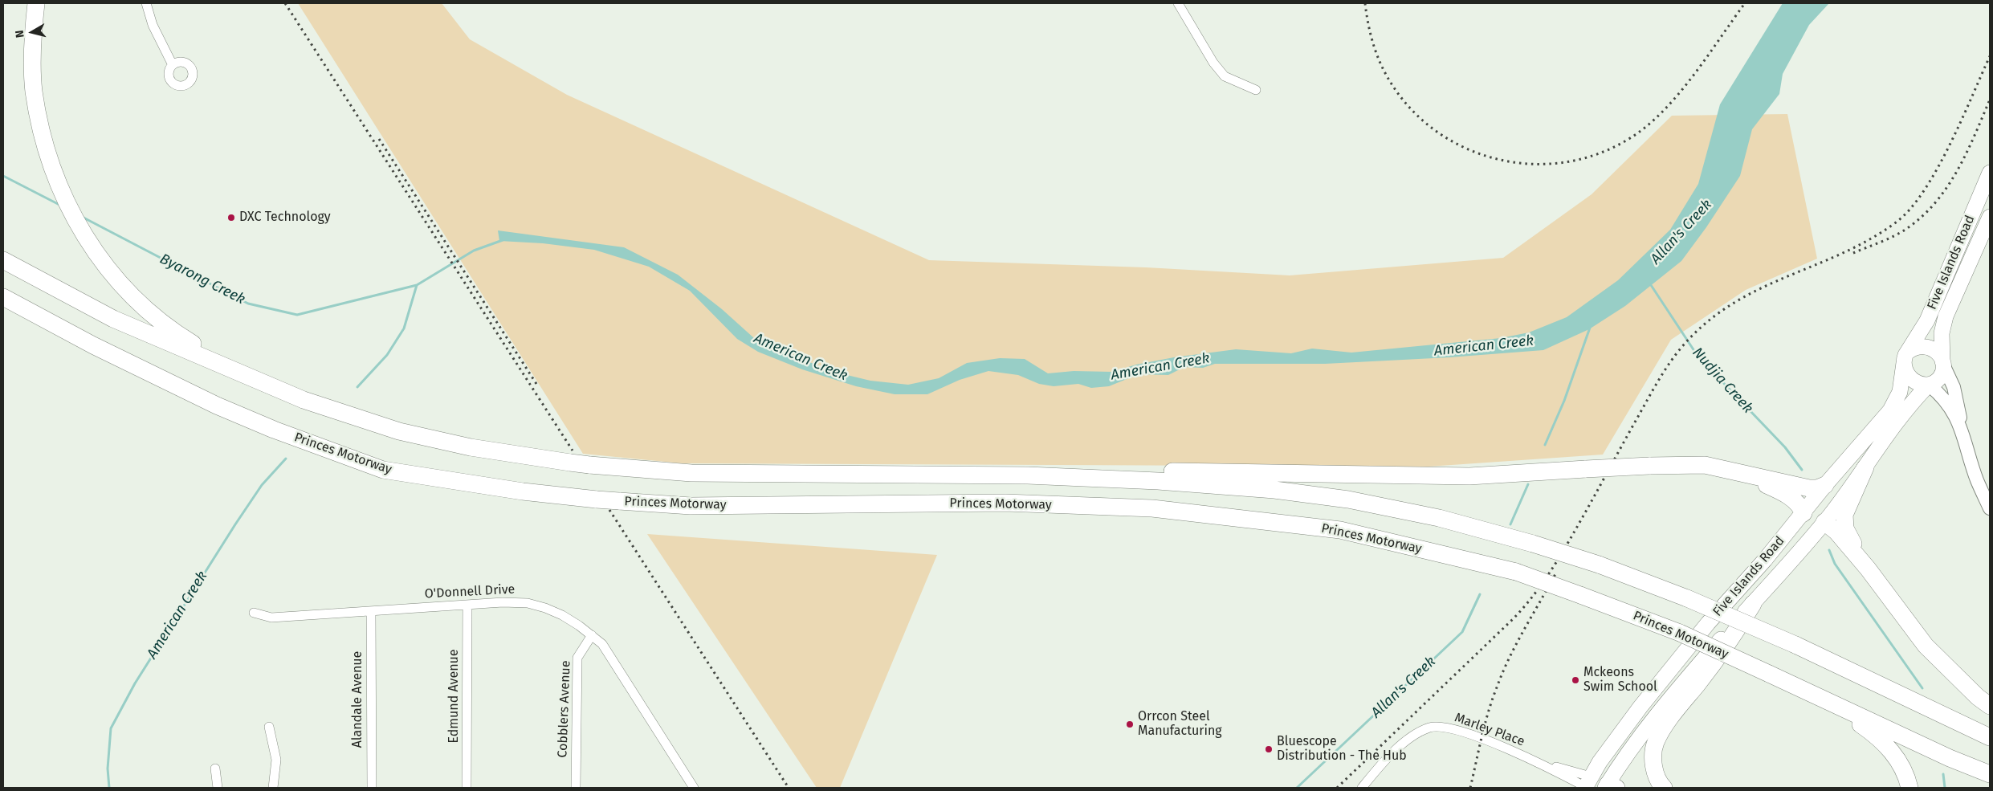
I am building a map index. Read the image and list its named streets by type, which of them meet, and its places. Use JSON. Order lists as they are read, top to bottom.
{
  "streets": {
    "highway": ["Princes Motorway"],
    "main road": ["Five Islands Road"],
    "street": [
      "O'Donnell Drive",
      "Edmund Avenue",
      "Alandale Avenue",
      "Cobblers Avenue",
      "Marley Place"
    ]
  },
  "crossings": [
    ["Five Islands Road", "Marley Place"],
    ["O'Donnell Drive", "Edmund Avenue"],
    ["O'Donnell Drive", "Alandale Avenue"],
    ["O'Donnell Drive", "Cobblers Avenue"]
  ],
  "water": [
    "Allan's Creek",
    "Byarong Creek",
    "American Creek",
    "Nudjia Creek"
  ],
  "places": [
    "DXC Technology",
    "Mckeons Swim School",
    "Orrcon Steel Manufacturing",
    "Bluescope Distribution - The Hub"
  ],
  "north": "left"
}
